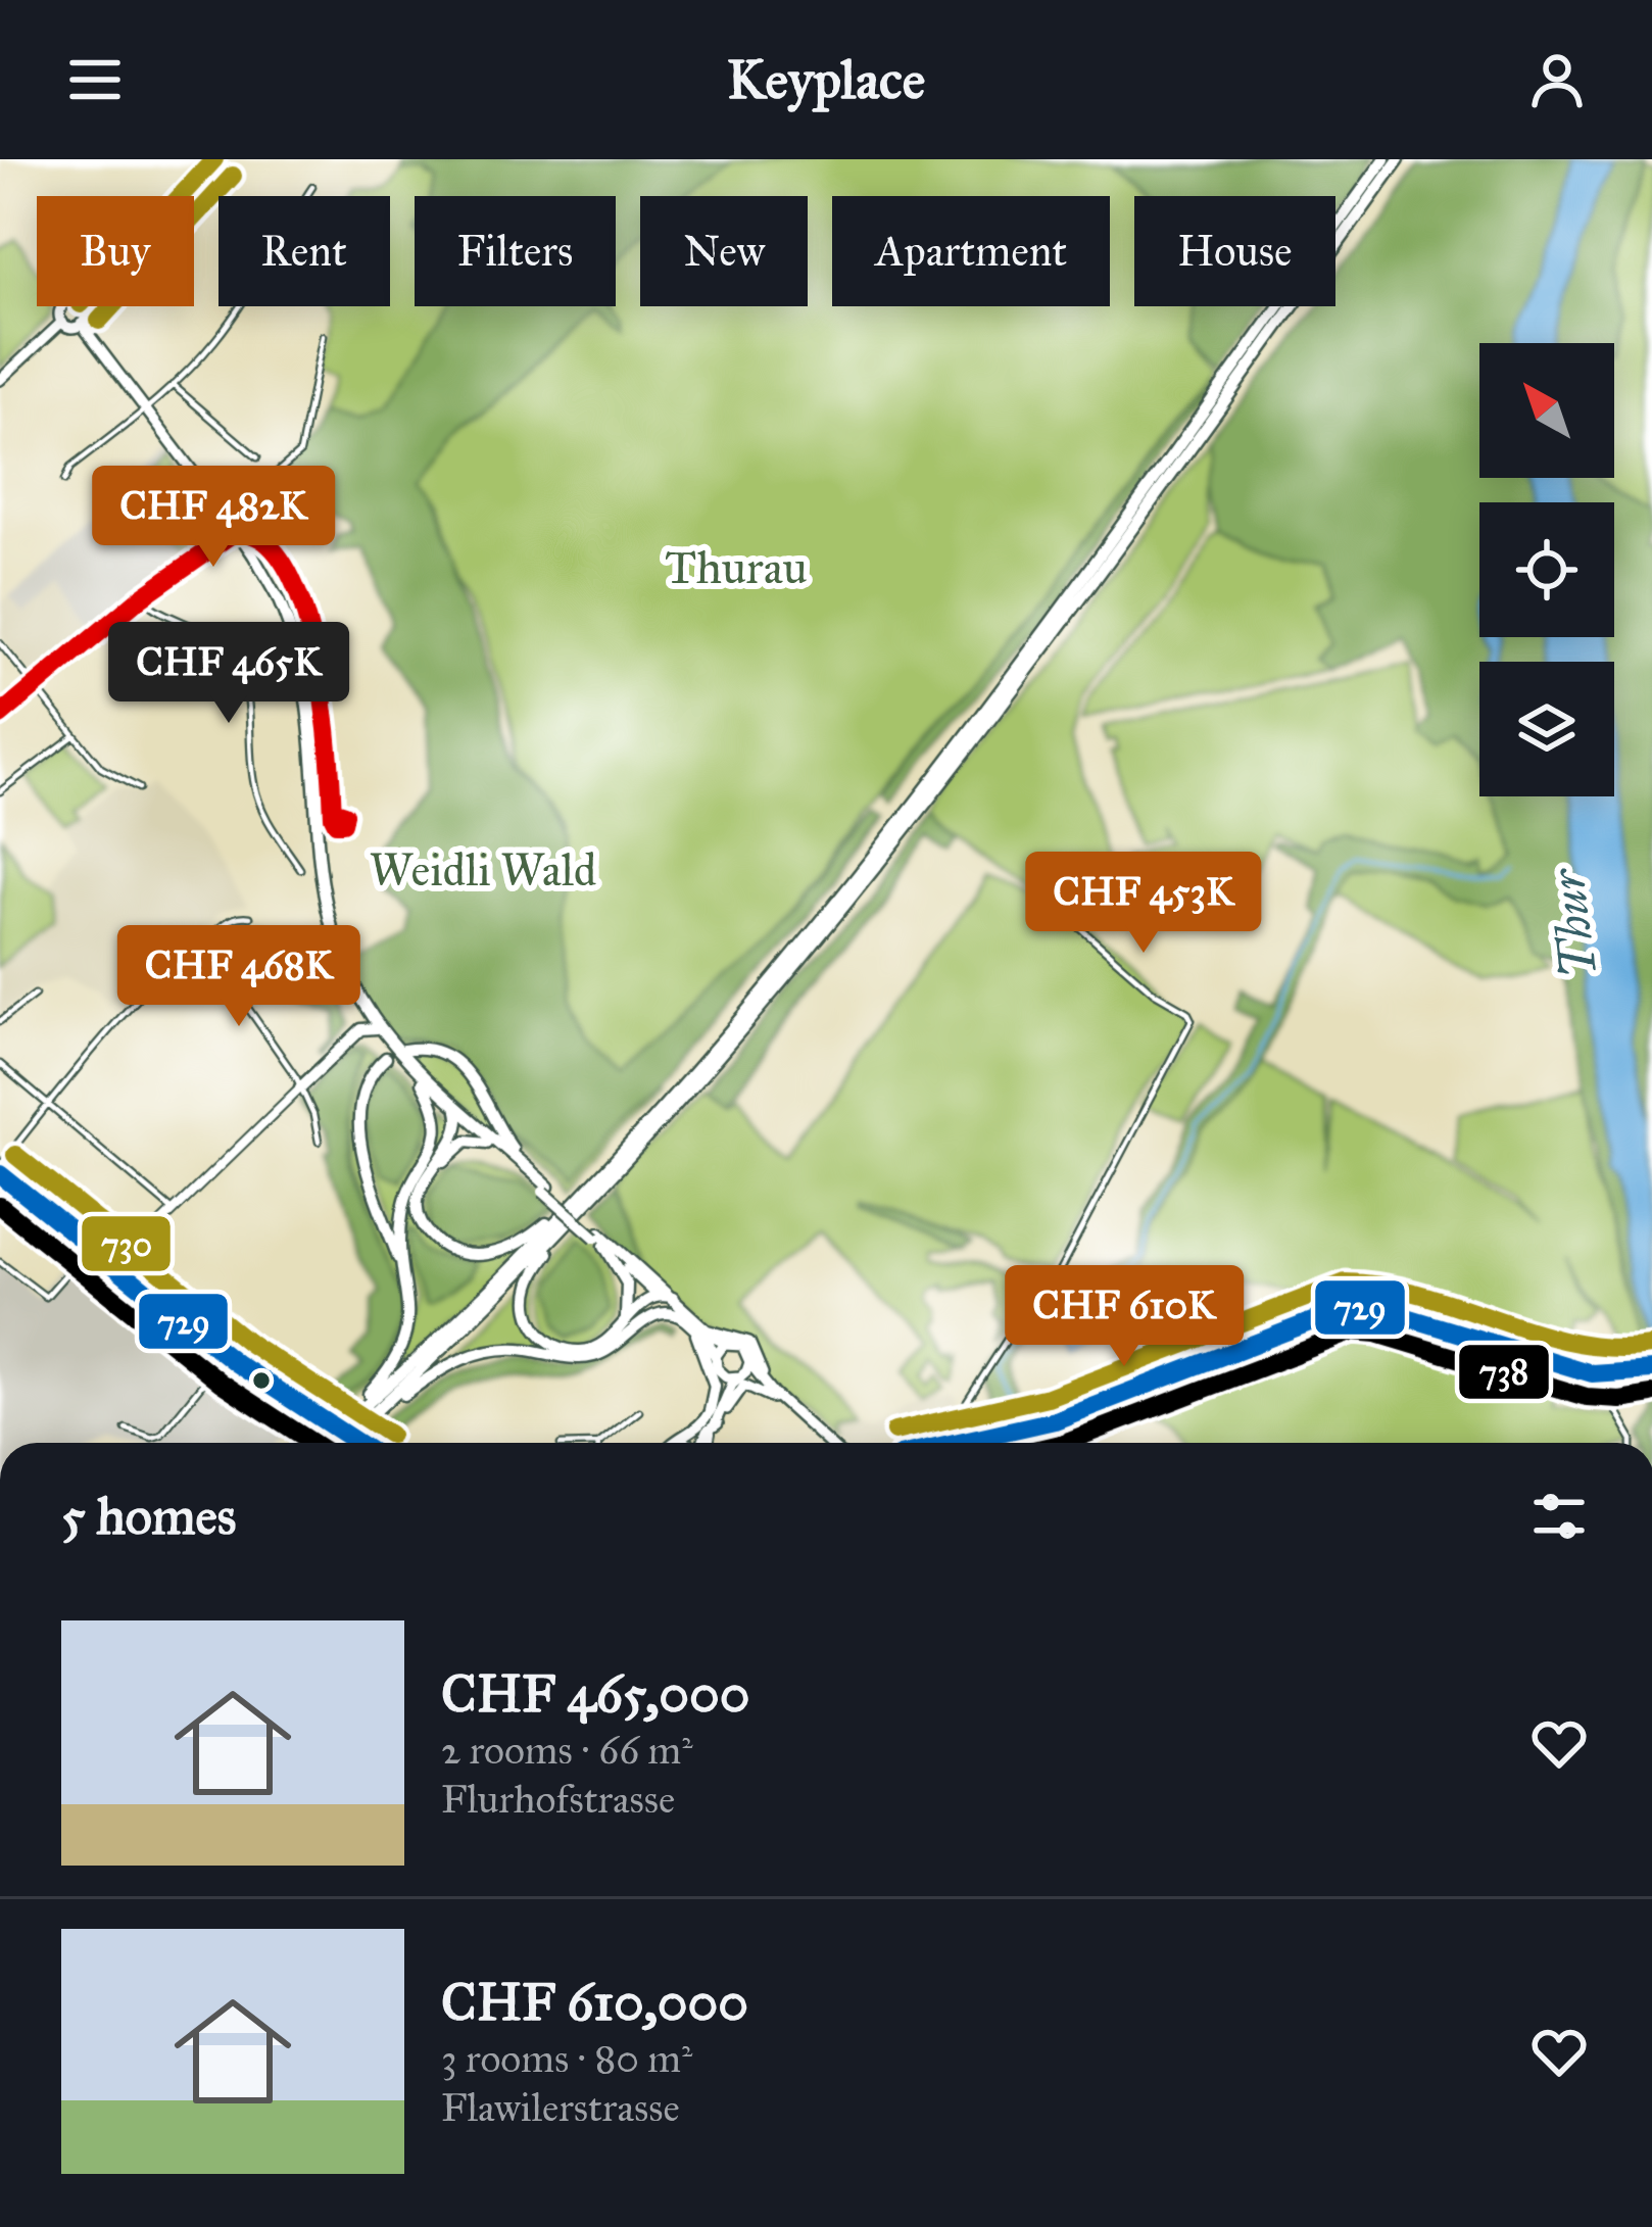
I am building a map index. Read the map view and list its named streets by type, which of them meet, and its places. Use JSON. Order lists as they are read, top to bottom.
{
  "water": ["Thur"],
  "parks": ["Thurau", "Weidli Wald"],
  "lines": ["transit line 730", "transit line 729", "transit line 738"],
  "north": "top left",
  "page": {
    "header": "Keyplace",
    "chip": [
      "Buy",
      "Rent",
      "Filters",
      "New",
      "Apartment",
      "House"
    ],
    "price": [
      "CHF 482K",
      "CHF 465K",
      "CHF 453K",
      "CHF 468K",
      "CHF 610K"
    ],
    "heading": "5 homes",
    "list": [
      {
        "name": "CHF 465,000",
        "note": "2 rooms · 66 m² · Flurhofstrasse"
      },
      {
        "name": "CHF 610,000",
        "note": "3 rooms · 80 m² · Flawilerstrasse"
      }
    ]
  }
}
